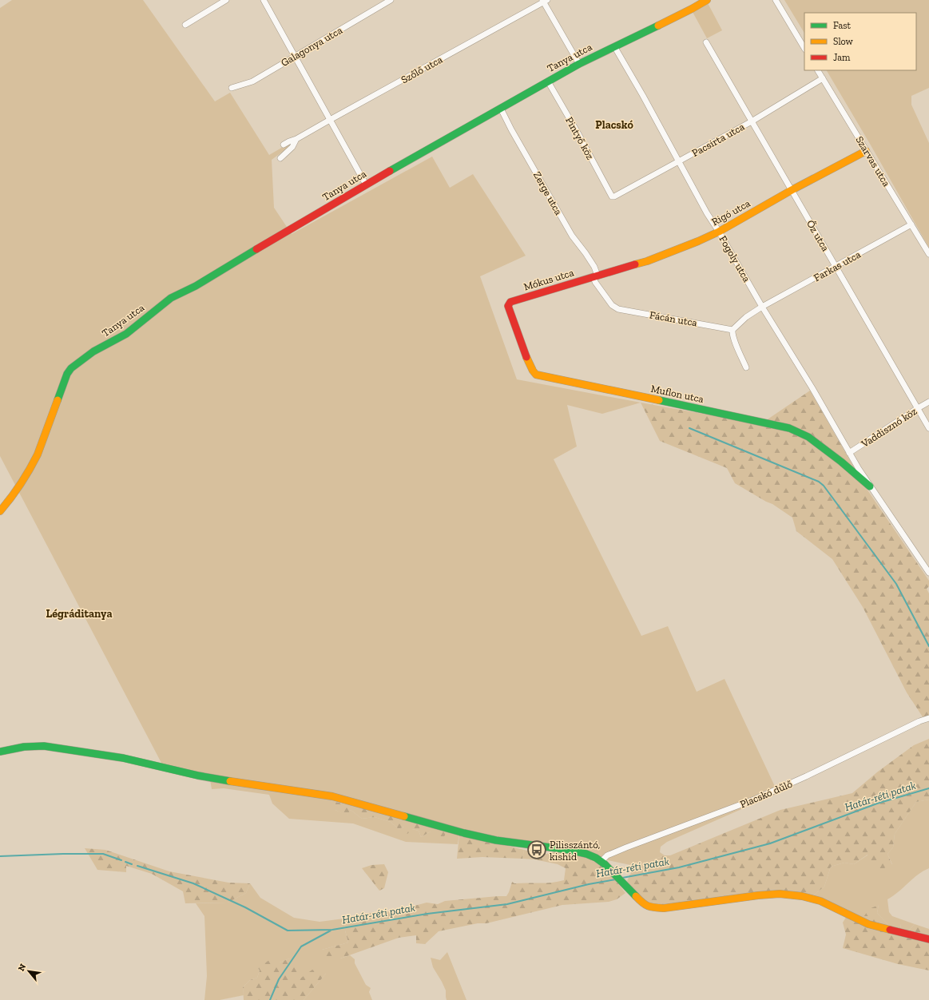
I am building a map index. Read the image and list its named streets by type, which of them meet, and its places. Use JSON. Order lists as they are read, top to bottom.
{
  "streets": {
    "street": [
      "Galagonya utca",
      "Tanya utca",
      "Szőlő utca",
      "Pintyő köz",
      "Pacsirta utca",
      "Szarvas utca",
      "Zerge utca",
      "Rigó utca",
      "Őz utca",
      "Fogoly utca",
      "Farkas utca",
      "Mókus utca",
      "Fácán utca",
      "Muflon utca",
      "Vaddisznó köz",
      "Placskó dűlő"
    ]
  },
  "crossings": [
    ["Tanya utca", "Pintyő köz"],
    ["Tanya utca", "Zerge utca"],
    ["Tanya utca", "Fogoly utca"],
    ["Pintyő köz", "Pacsirta utca"],
    ["Pacsirta utca", "Szarvas utca"],
    ["Pacsirta utca", "Őz utca"],
    ["Pacsirta utca", "Fogoly utca"],
    ["Szarvas utca", "Rigó utca"],
    ["Szarvas utca", "Farkas utca"],
    ["Zerge utca", "Rigó utca"],
    ["Zerge utca", "Mókus utca"],
    ["Zerge utca", "Fácán utca"],
    ["Rigó utca", "Őz utca"],
    ["Rigó utca", "Fogoly utca"],
    ["Rigó utca", "Mókus utca"],
    ["Rigó utca", "Fácán utca"],
    ["Őz utca", "Farkas utca"],
    ["Őz utca", "Vaddisznó köz"],
    ["Fogoly utca", "Farkas utca"],
    ["Fogoly utca", "Muflon utca"],
    ["Fogoly utca", "Vaddisznó köz"],
    ["Mókus utca", "Fácán utca"],
    ["Mókus utca", "Muflon utca"],
    ["Muflon utca", "Vaddisznó köz"]
  ],
  "districts": ["Placskó", "Légráditanya"],
  "water": ["Határ-réti patak"],
  "places": {
    "bus stop": ["Pilisszántó, kishíd"]
  },
  "legend": ["Fast", "Slow", "Jam"],
  "north": "top left"
}
